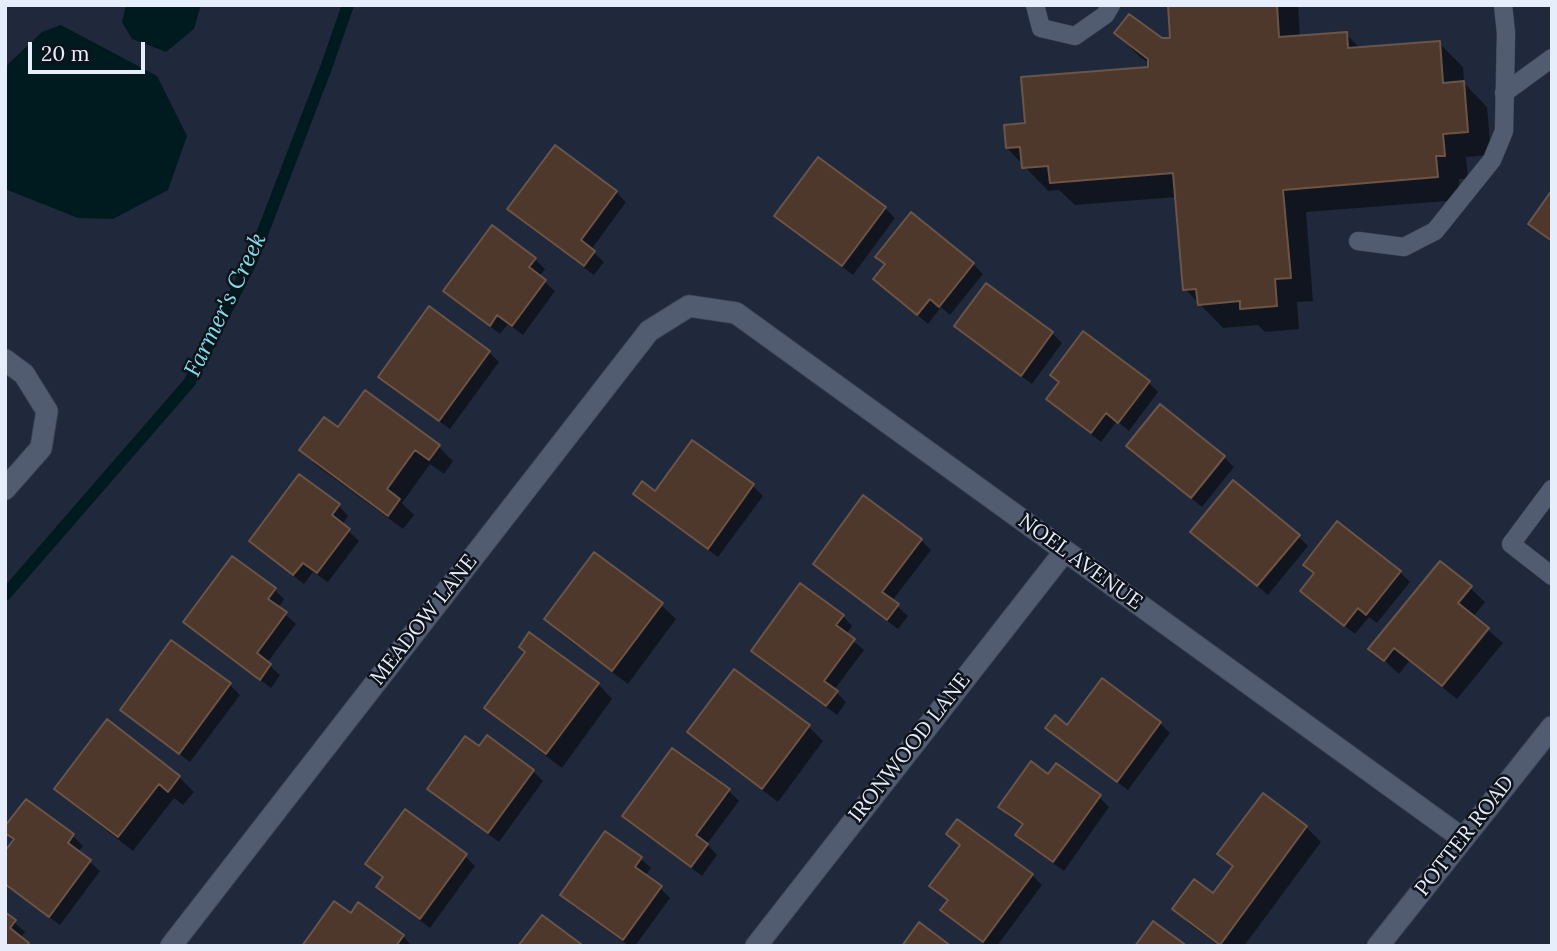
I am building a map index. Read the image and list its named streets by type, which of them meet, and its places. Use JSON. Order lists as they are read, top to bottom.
{
  "streets": {
    "street": [
      "NOEL AVENUE",
      "MEADOW LANE",
      "IRONWOOD LANE",
      "POTTER ROAD"
    ]
  },
  "crossings": [
    ["NOEL AVENUE", "MEADOW LANE"],
    ["NOEL AVENUE", "IRONWOOD LANE"],
    ["NOEL AVENUE", "POTTER ROAD"]
  ],
  "water": ["Farmer's Creek"],
  "scale_bar": "20 m"
}
